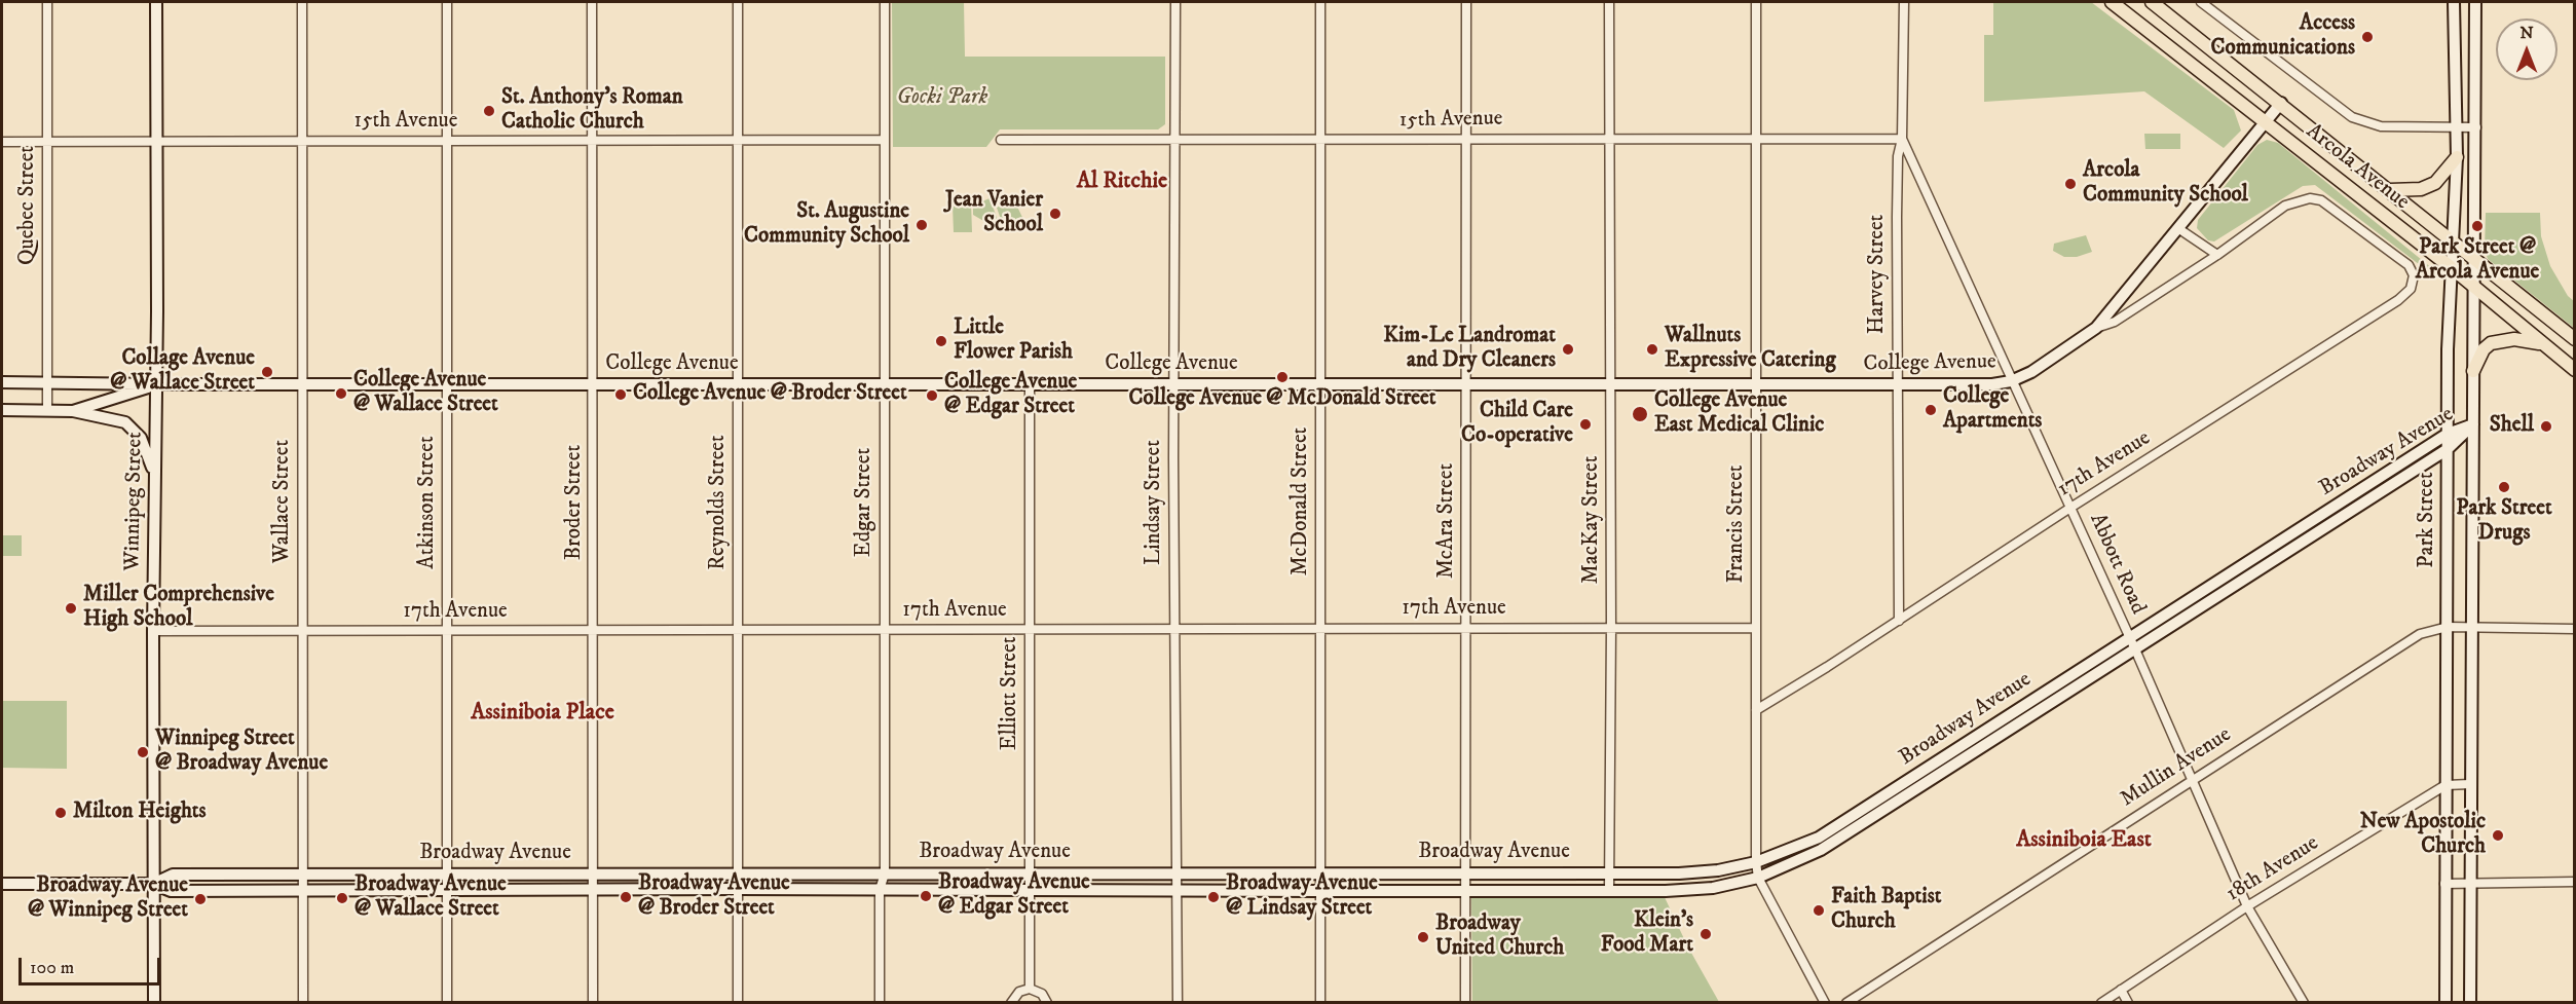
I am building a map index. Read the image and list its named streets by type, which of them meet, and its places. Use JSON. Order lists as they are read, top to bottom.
{
  "streets": {
    "main road": ["Arcola Avenue"],
    "street": [
      "15th Avenue",
      "Quebec Street",
      "Harvey Street",
      "College Avenue",
      "Broadway Avenue",
      "17th Avenue",
      "Winnipeg Street",
      "Wallace Street",
      "McDonald Street",
      "Atkinson Street",
      "Broder Street",
      "Reynolds Street",
      "Edgar Street",
      "Lindsay Street",
      "MacKay Street",
      "Park Street",
      "McAra Street",
      "Francis Street",
      "Abbott Road",
      "Elliott Street",
      "Mullin Avenue",
      "18th Avenue"
    ]
  },
  "crossings": [
    ["15th Avenue", "Quebec Street"],
    ["15th Avenue", "Harvey Street"],
    ["15th Avenue", "Winnipeg Street"],
    ["15th Avenue", "Wallace Street"],
    ["15th Avenue", "McDonald Street"],
    ["15th Avenue", "Atkinson Street"],
    ["15th Avenue", "Broder Street"],
    ["15th Avenue", "Reynolds Street"],
    ["15th Avenue", "Edgar Street"],
    ["15th Avenue", "Lindsay Street"],
    ["15th Avenue", "MacKay Street"],
    ["15th Avenue", "McAra Street"],
    ["15th Avenue", "Francis Street"],
    ["15th Avenue", "Abbott Road"],
    ["Arcola Avenue", "College Avenue"],
    ["Arcola Avenue", "Park Street"],
    ["Quebec Street", "College Avenue"],
    ["Harvey Street", "College Avenue"],
    ["Harvey Street", "17th Avenue"],
    ["Harvey Street", "Abbott Road"],
    ["College Avenue", "17th Avenue"],
    ["College Avenue", "Winnipeg Street"],
    ["College Avenue", "Wallace Street"],
    ["College Avenue", "McDonald Street"],
    ["College Avenue", "Atkinson Street"],
    ["College Avenue", "Broder Street"],
    ["College Avenue", "Reynolds Street"],
    ["College Avenue", "Edgar Street"],
    ["College Avenue", "Lindsay Street"],
    ["College Avenue", "MacKay Street"],
    ["College Avenue", "McAra Street"],
    ["College Avenue", "Francis Street"],
    ["College Avenue", "Abbott Road"],
    ["College Avenue", "Elliott Street"],
    ["Broadway Avenue", "Winnipeg Street"],
    ["Broadway Avenue", "Wallace Street"],
    ["Broadway Avenue", "McDonald Street"],
    ["Broadway Avenue", "Atkinson Street"],
    ["Broadway Avenue", "Broder Street"],
    ["Broadway Avenue", "Reynolds Street"],
    ["Broadway Avenue", "Edgar Street"],
    ["Broadway Avenue", "Lindsay Street"],
    ["Broadway Avenue", "MacKay Street"],
    ["Broadway Avenue", "Park Street"],
    ["Broadway Avenue", "McAra Street"],
    ["Broadway Avenue", "Francis Street"],
    ["Broadway Avenue", "Abbott Road"],
    ["Broadway Avenue", "Elliott Street"],
    ["17th Avenue", "Winnipeg Street"],
    ["17th Avenue", "Wallace Street"],
    ["17th Avenue", "McDonald Street"],
    ["17th Avenue", "Atkinson Street"],
    ["17th Avenue", "Broder Street"],
    ["17th Avenue", "Reynolds Street"],
    ["17th Avenue", "Edgar Street"],
    ["17th Avenue", "Lindsay Street"],
    ["17th Avenue", "MacKay Street"],
    ["17th Avenue", "McAra Street"],
    ["17th Avenue", "Francis Street"],
    ["17th Avenue", "Abbott Road"],
    ["17th Avenue", "Elliott Street"],
    ["Park Street", "Mullin Avenue"],
    ["Park Street", "18th Avenue"],
    ["Abbott Road", "Mullin Avenue"],
    ["Abbott Road", "18th Avenue"]
  ],
  "districts": ["Al Ritchie", "Assiniboia Place", "Assiniboia East"],
  "parks": ["Gocki Park"],
  "places": [
    "Access Communications",
    "St. Anthony's Roman Catholic Church",
    "Arcola Community School",
    "Jean Vanier School",
    "St. Augustine Community School",
    "Park Street @ Arcola Avenue",
    "Little Flower Parish",
    "Kim-Le Landromat and Dry Cleaners",
    "Wallnuts Expressive Catering",
    "Collage Avenue @ Wallace Street",
    "College Avenue @ McDonald Street",
    "College Avenue @ Wallace Street",
    "College Avenue @ Broder Street",
    "College Avenue @ Edgar Street",
    "College Apartments",
    "College Avenue East Medical Clinic",
    "Child Care Co-operative",
    "Shell",
    "Park Street Drugs",
    "Miller Comprehensive High School",
    "Winnipeg Street @ Broadway Avenue",
    "Milton Heights",
    "New Apostolic Church",
    "Broadway Avenue @ Edgar Street",
    "Broadway Avenue @ Broder Street",
    "Broadway Avenue @ Lindsay Street",
    "Broadway Avenue @ Wallace Street",
    "Broadway Avenue @ Winnipeg Street",
    "Faith Baptist Church",
    "Klein's Food Mart",
    "Broadway United Church"
  ],
  "scale_bar": "100 m",
  "north": "top"
}
